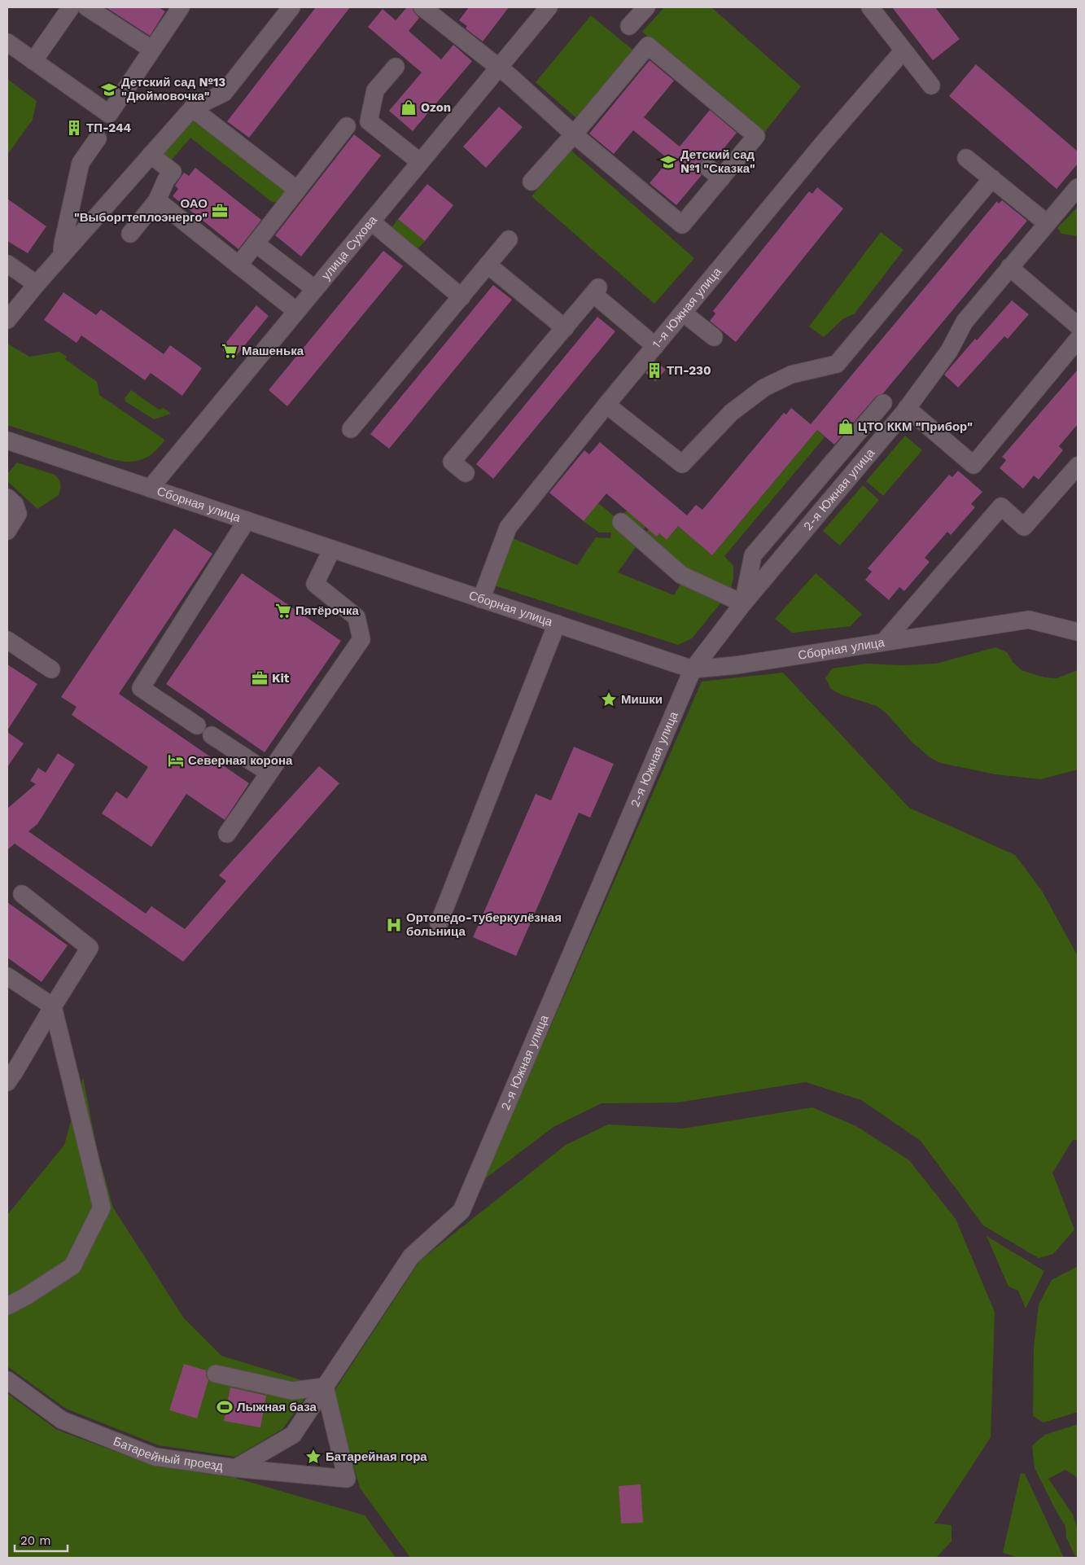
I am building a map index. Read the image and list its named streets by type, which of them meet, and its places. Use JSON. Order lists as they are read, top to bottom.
{
  "streets": {
    "street": [
      "улица Сухова",
      "1-я Южная улица",
      "2-я Южная улица",
      "Сборная улица",
      "Батарейный проезд"
    ]
  },
  "crossings": [
    ["улица Сухова", "Сборная улица"],
    ["1-я Южная улица", "Сборная улица"],
    ["2-я Южная улица", "Сборная улица"],
    ["2-я Южная улица", "Батарейный проезд"]
  ],
  "places": {
    "school or university": ["Детский сад №13 \"Дюймовочка\"", "Детский сад №1 \"Сказка\""],
    "shop": ["Ozon", "ЦТО ККМ \"Прибор\""],
    "building": ["ТП-244", "ТП-230"],
    "office": ["ОАО \"Выборгтеплоэнерго\"", "Kit"],
    "supermarket": ["Машенька", "Пятёрочка"],
    "place": ["Мишки", "Батарейная гора"],
    "hotel": ["Северная корона"],
    "hospital": ["Ортопедо-туберкулёзная больница"],
    "sports": ["Лыжная база"]
  },
  "scale_bar": "20 m"
}
